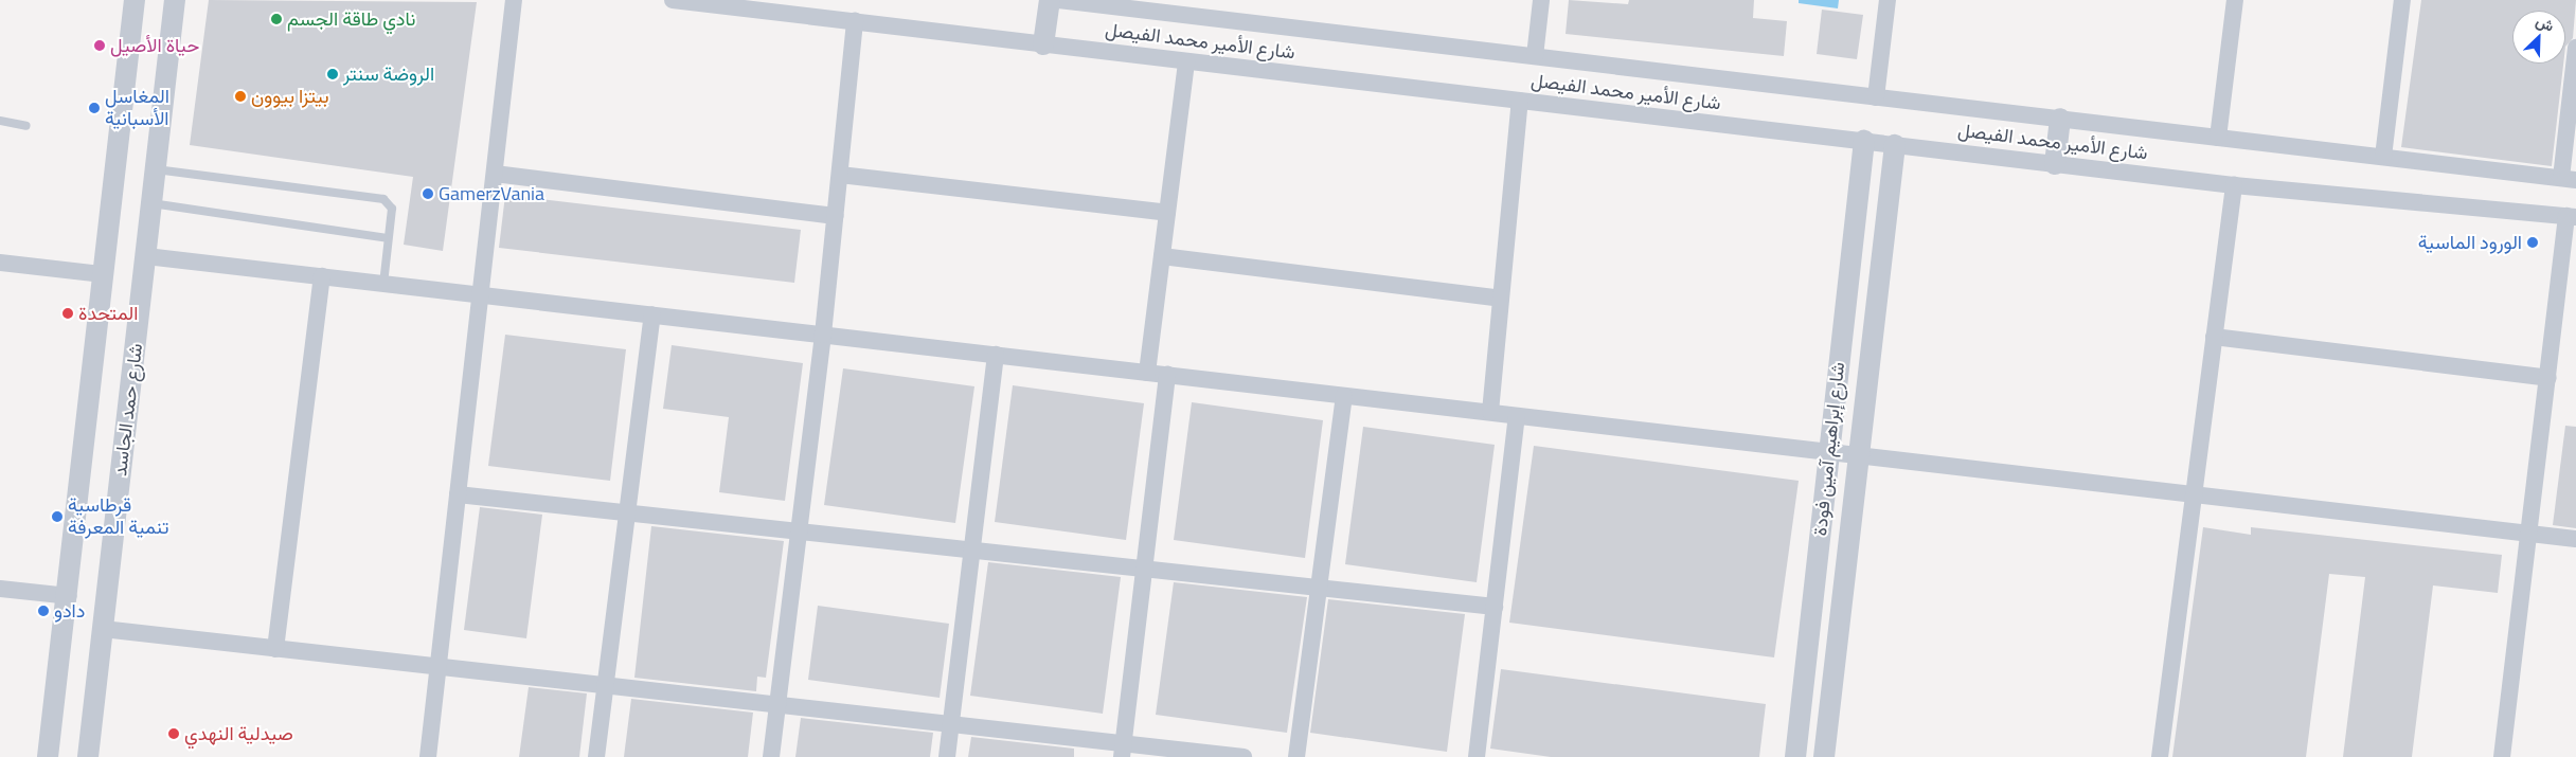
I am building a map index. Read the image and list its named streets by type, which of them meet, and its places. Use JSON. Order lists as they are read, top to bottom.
{
  "streets": {
    "street": ["شارع الأمير محمد الفيصل", "شارع حمد الجاسد", "شارع إبراهيم آمين فودة"]
  },
  "crossings": [
    ["شارع الأمير محمد الفيصل", "شارع إبراهيم آمين فودة"]
  ],
  "places": [
    "نادي طاقة الجسم",
    "حياة الأصيل",
    "الروضة سنتر",
    "بيتزا بيوون",
    "المغاسل الأسبانية",
    "GamerzVania",
    "الورود الماسية",
    "المتحدة",
    "قرطاسية تنمية المعرفة",
    "دادو",
    "صيدلية النهدي"
  ],
  "north": "top right"
}
